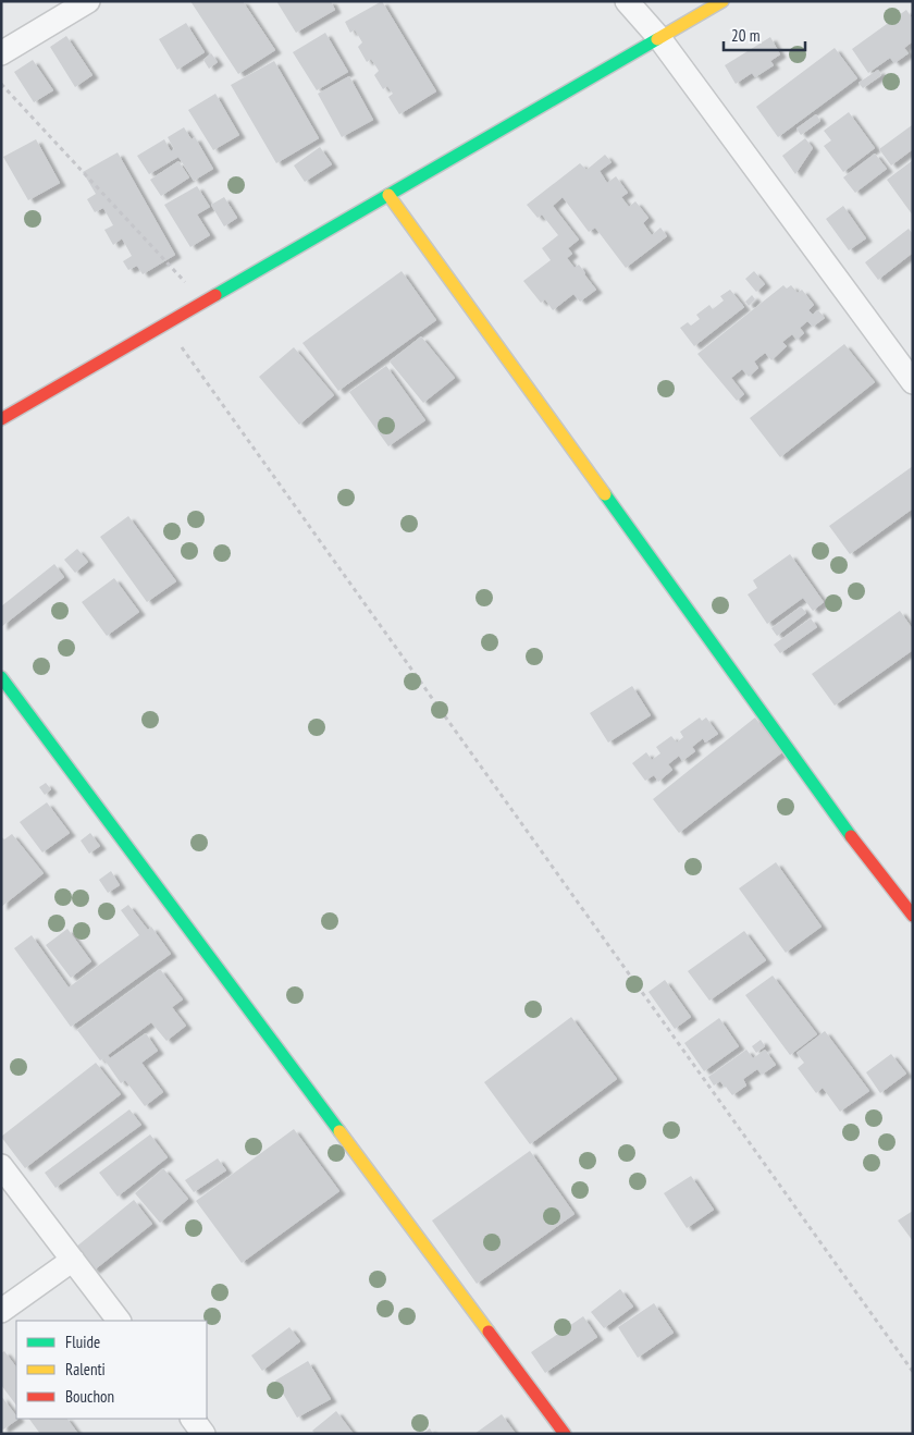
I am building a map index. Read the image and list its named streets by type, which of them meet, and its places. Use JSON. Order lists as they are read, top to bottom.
{
  "legend": ["Fluide", "Ralenti", "Bouchon"],
  "scale_bar": "20 m"
}
